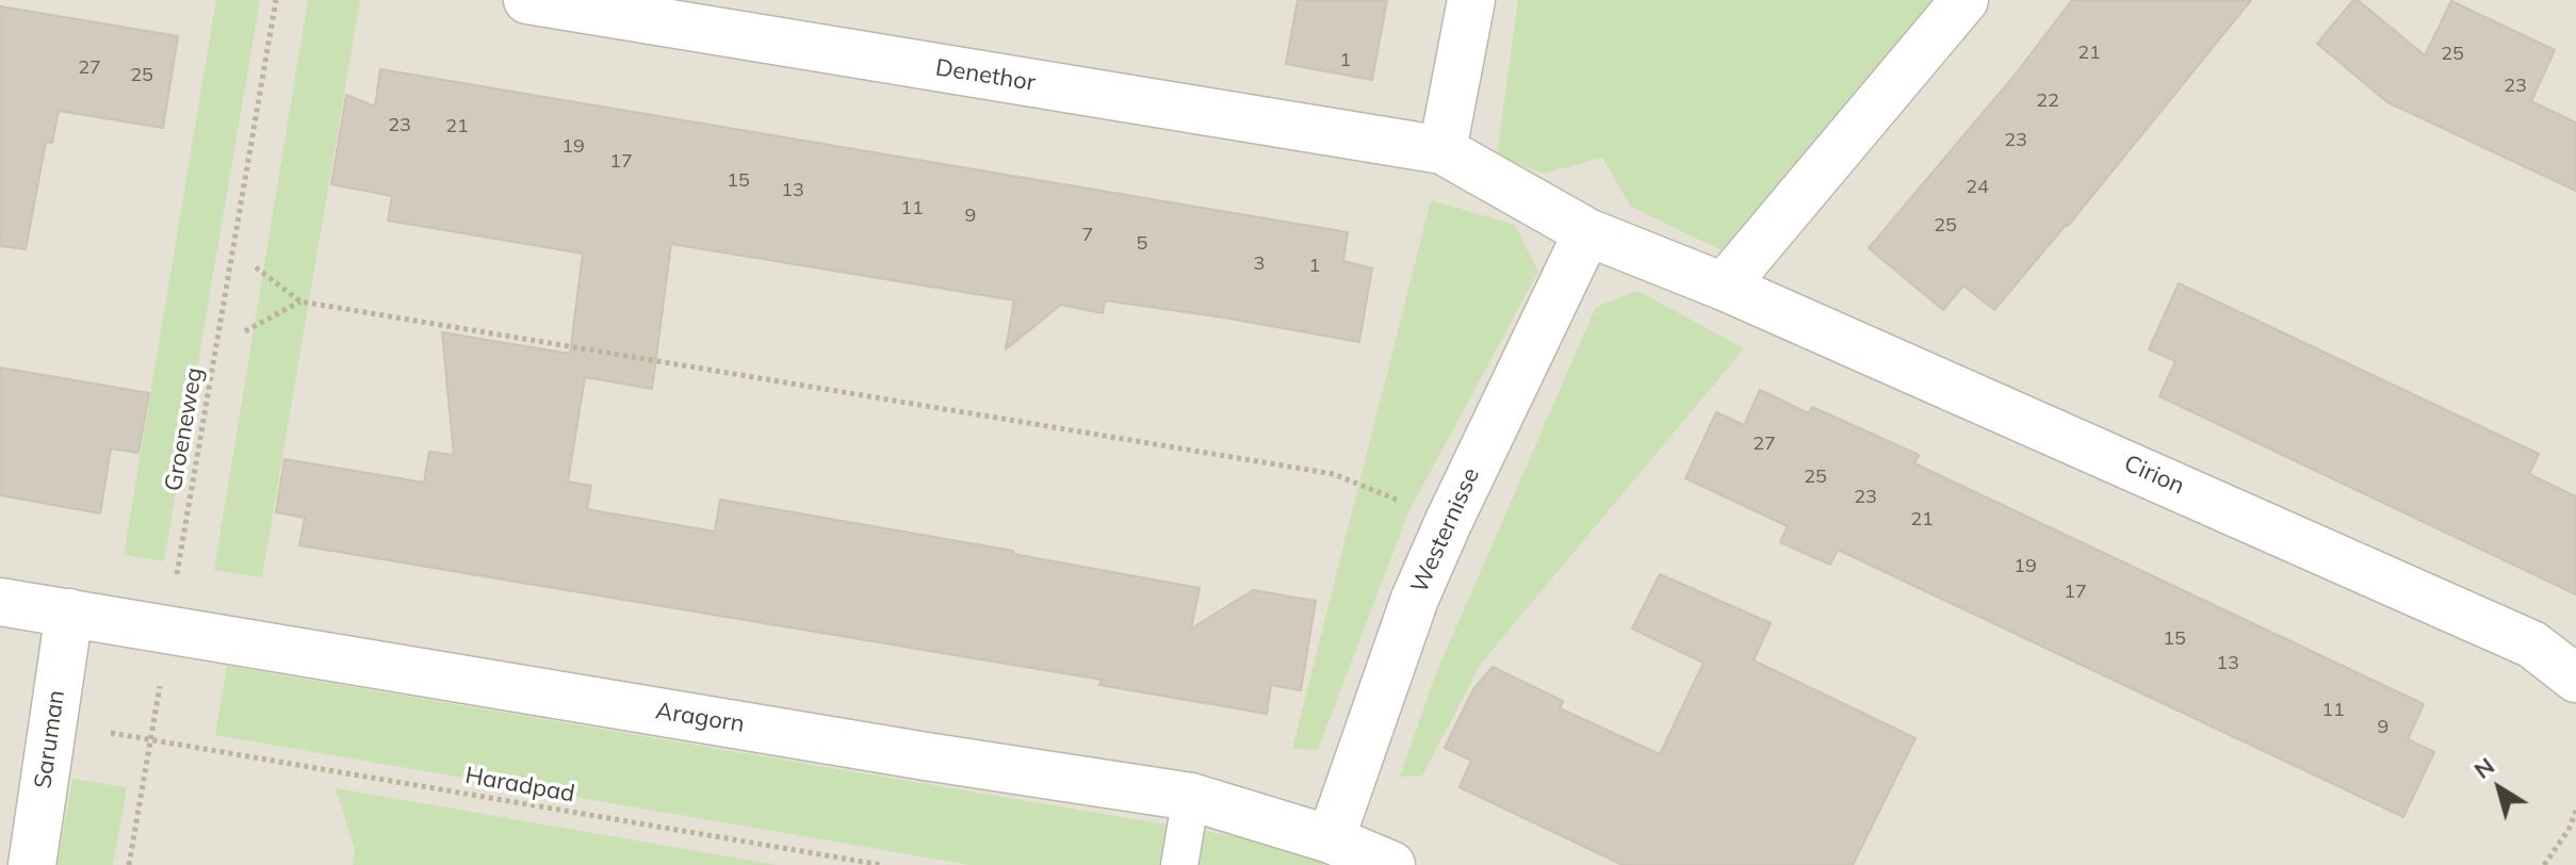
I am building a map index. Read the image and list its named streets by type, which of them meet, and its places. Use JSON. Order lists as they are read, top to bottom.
{
  "streets": {
    "street": [
      "Denethor",
      "Cirion",
      "Westernisse",
      "Aragorn",
      "Saruman"
    ],
    "path": ["Groeneweg", "Haradpad"]
  },
  "crossings": [
    ["Groeneweg", "Aragorn"],
    ["Groeneweg", "Haradpad"],
    ["Westernisse", "Aragorn"],
    ["Aragorn", "Saruman"]
  ],
  "house_numbers": [
    "21",
    "25",
    "1",
    "27",
    "25",
    "23",
    "22",
    "23",
    "21",
    "23",
    "19",
    "17",
    "15",
    "24",
    "13",
    "11",
    "9",
    "25",
    "7",
    "5",
    "3",
    "1",
    "27",
    "25",
    "23",
    "21",
    "19",
    "17",
    "15",
    "13",
    "11",
    "9"
  ],
  "north": "top left"
}
